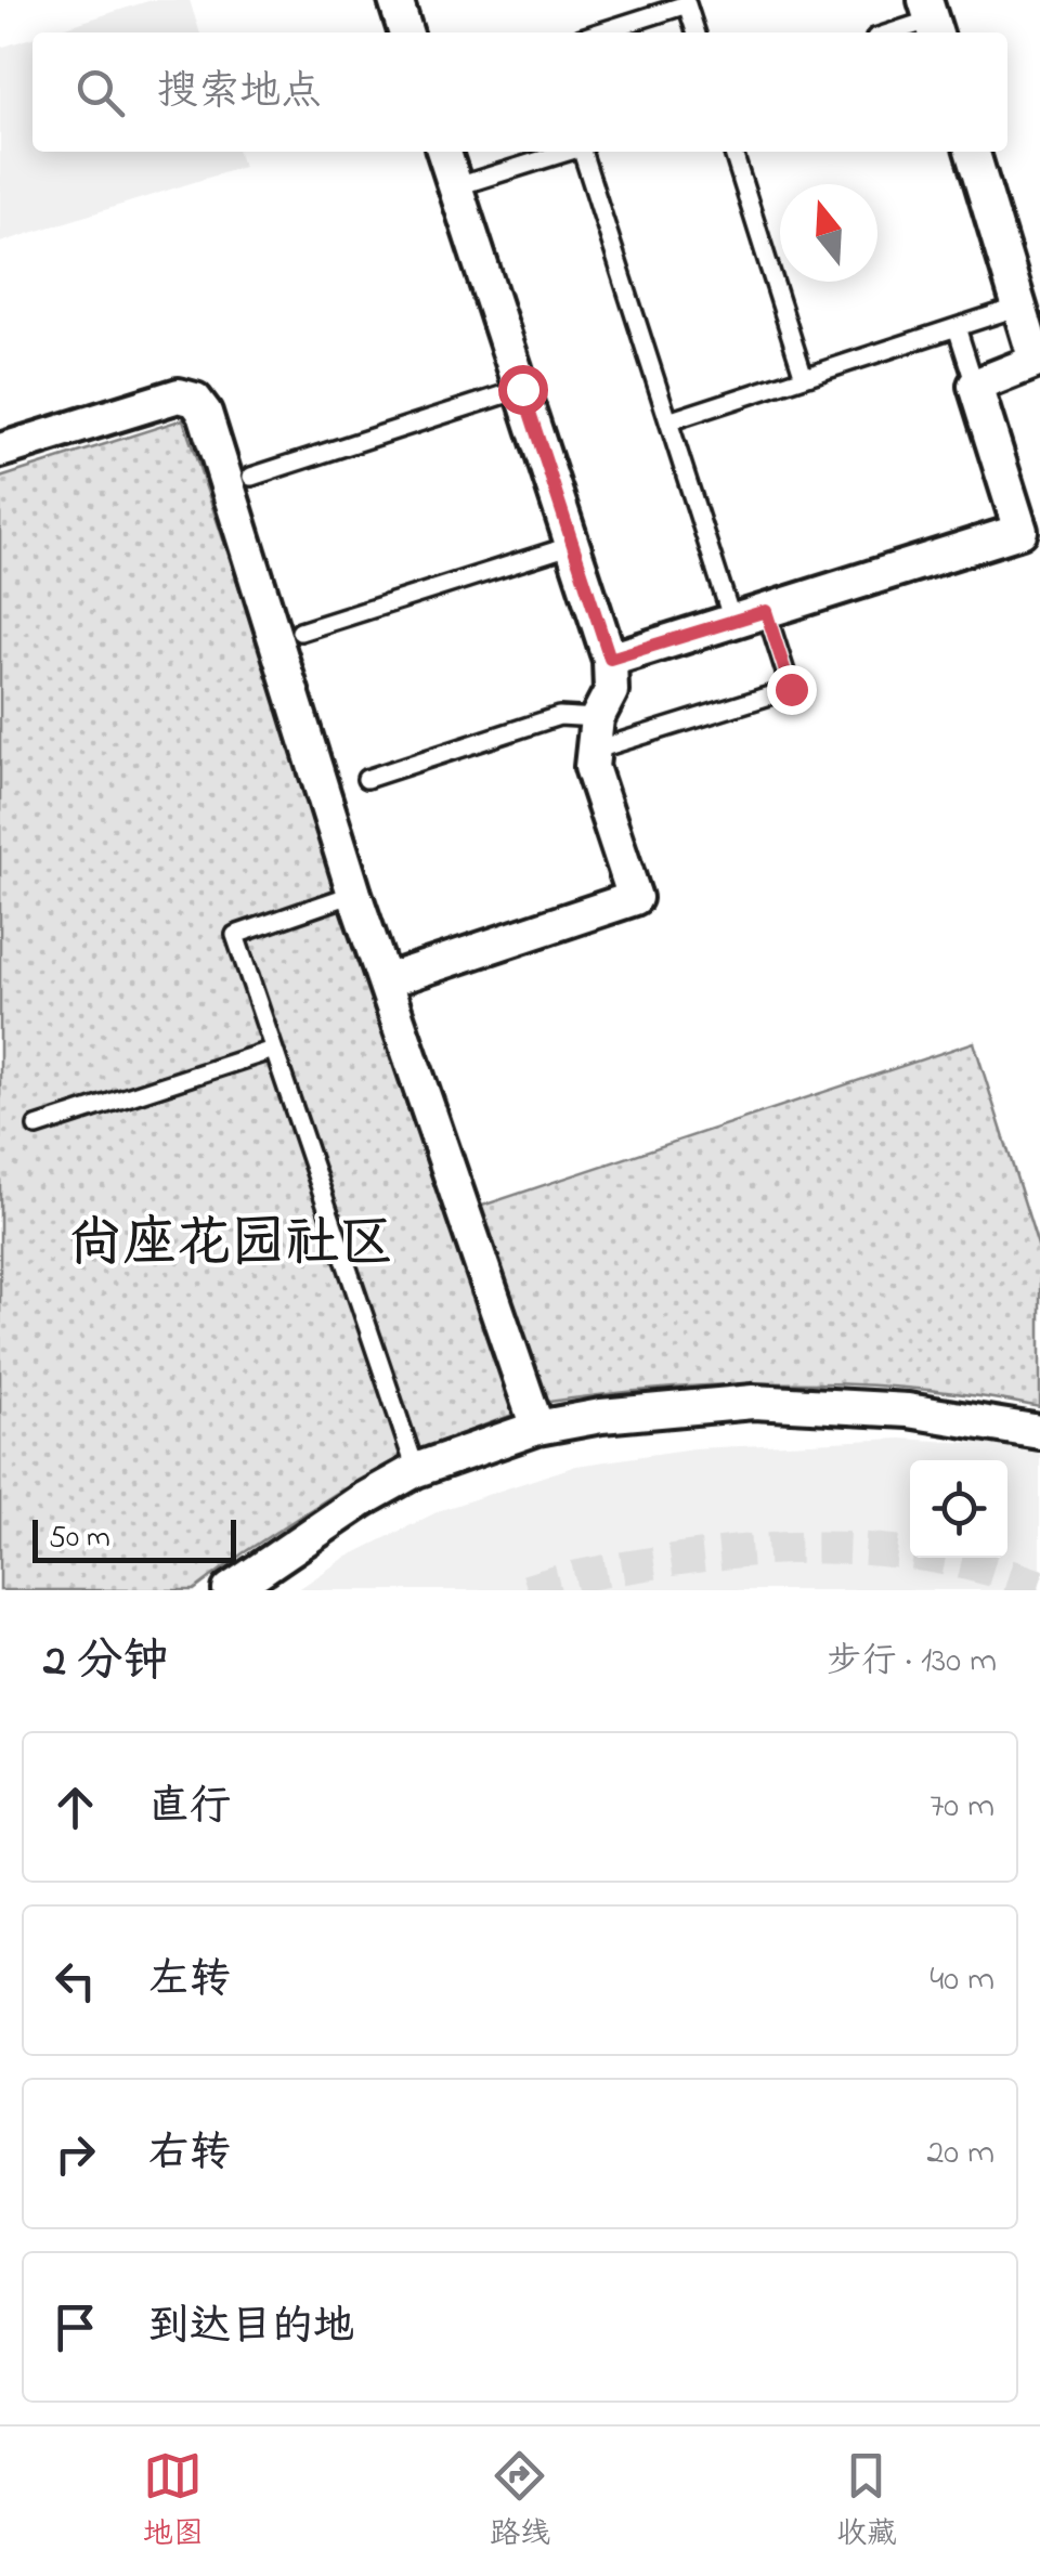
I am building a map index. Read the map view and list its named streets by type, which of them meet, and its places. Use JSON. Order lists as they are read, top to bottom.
{
  "districts": ["尚座花园社区"],
  "scale_bar": "50 m",
  "north": "top",
  "page": {
    "search": "搜索地点",
    "scale": "50 m",
    "heading": ["2 分钟", "步行 · 130 m"],
    "list": [
      ["直行", "70 m"],
      ["左转", "40 m"],
      ["右转", "20 m"],
      "到达目的地"
    ],
    "nav": ["地图", "路线", "收藏"]
  }
}
